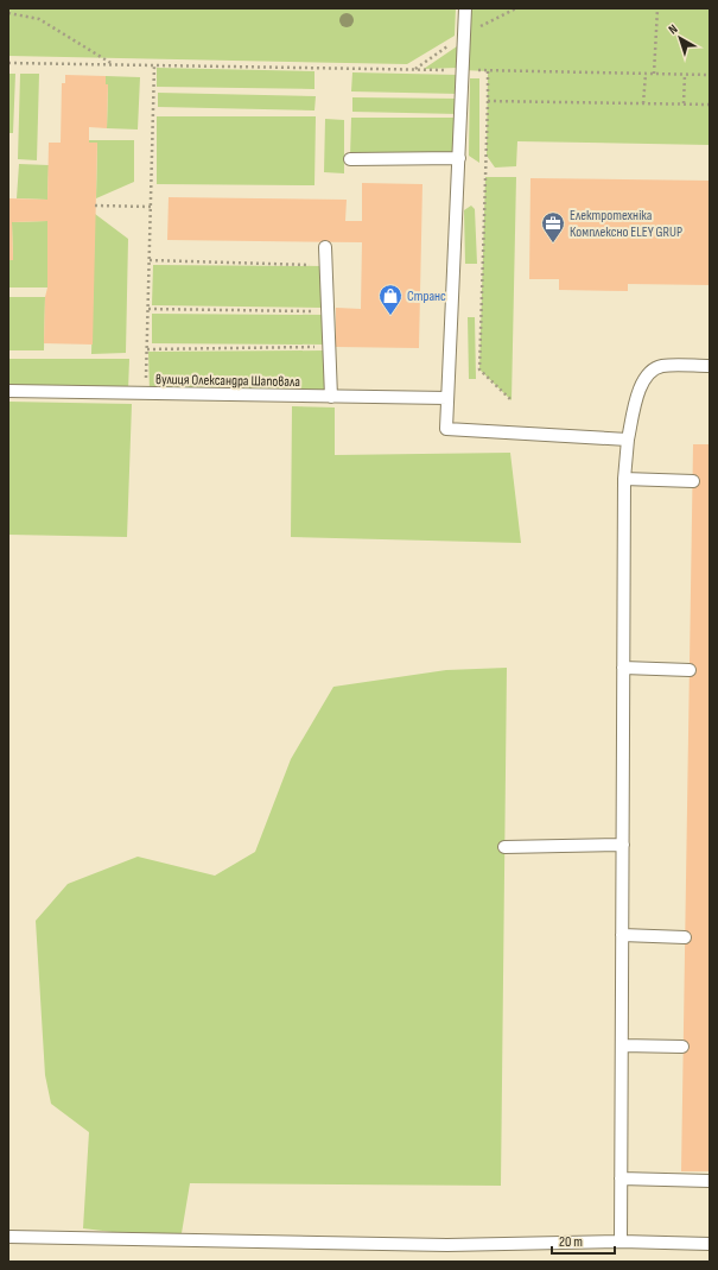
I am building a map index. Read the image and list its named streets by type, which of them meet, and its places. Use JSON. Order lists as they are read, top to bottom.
{
  "streets": {
    "lane": ["вулиця Олександра Шаповала"]
  },
  "places": {
    "office": ["Електротехніка Комплексно ELEY GRUP"],
    "shop": ["Странс"]
  },
  "scale_bar": "20 m",
  "north": "top left"
}
